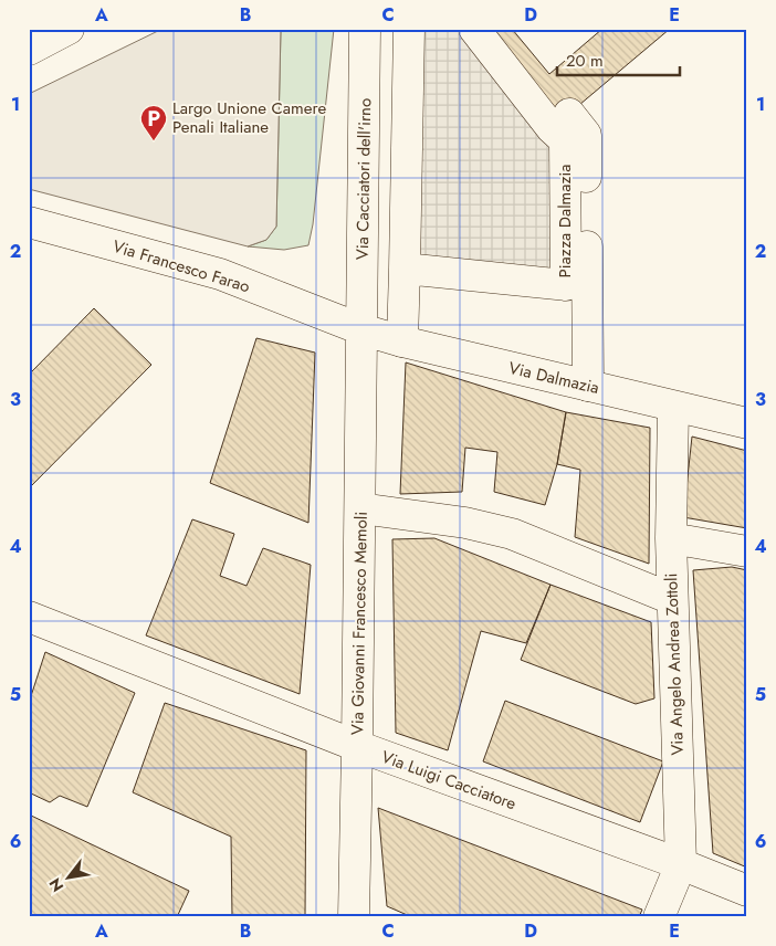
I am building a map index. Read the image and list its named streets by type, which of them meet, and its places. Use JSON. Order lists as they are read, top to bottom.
{
  "streets": {
    "street": [
      "Via Cacciatori dell'irno",
      "Piazza Dalmazia",
      "Via Francesco Farao",
      "Via Dalmazia",
      "Via Giovanni Francesco Memoli",
      "Via Angelo Andrea Zottoli",
      "Via Luigi Cacciatore"
    ]
  },
  "crossings": [
    ["Via Cacciatori dell'irno", "Via Francesco Farao"],
    ["Via Cacciatori dell'irno", "Via Dalmazia"],
    ["Via Cacciatori dell'irno", "Via Giovanni Francesco Memoli"],
    ["Via Francesco Farao", "Via Dalmazia"],
    ["Via Francesco Farao", "Via Giovanni Francesco Memoli"],
    ["Via Dalmazia", "Via Giovanni Francesco Memoli"],
    ["Via Dalmazia", "Via Angelo Andrea Zottoli"],
    ["Via Giovanni Francesco Memoli", "Via Luigi Cacciatore"],
    ["Via Angelo Andrea Zottoli", "Via Luigi Cacciatore"]
  ],
  "places": {
    "parking": ["Largo Unione Camere Penali Italiane"]
  },
  "scale_bar": "20 m",
  "north": "bottom left",
  "grid": {
    "columns": [
      "A",
      "B",
      "C",
      "D",
      "E"
    ],
    "rows": [
      "1",
      "2",
      "3",
      "4",
      "5",
      "6"
    ]
  }
}
